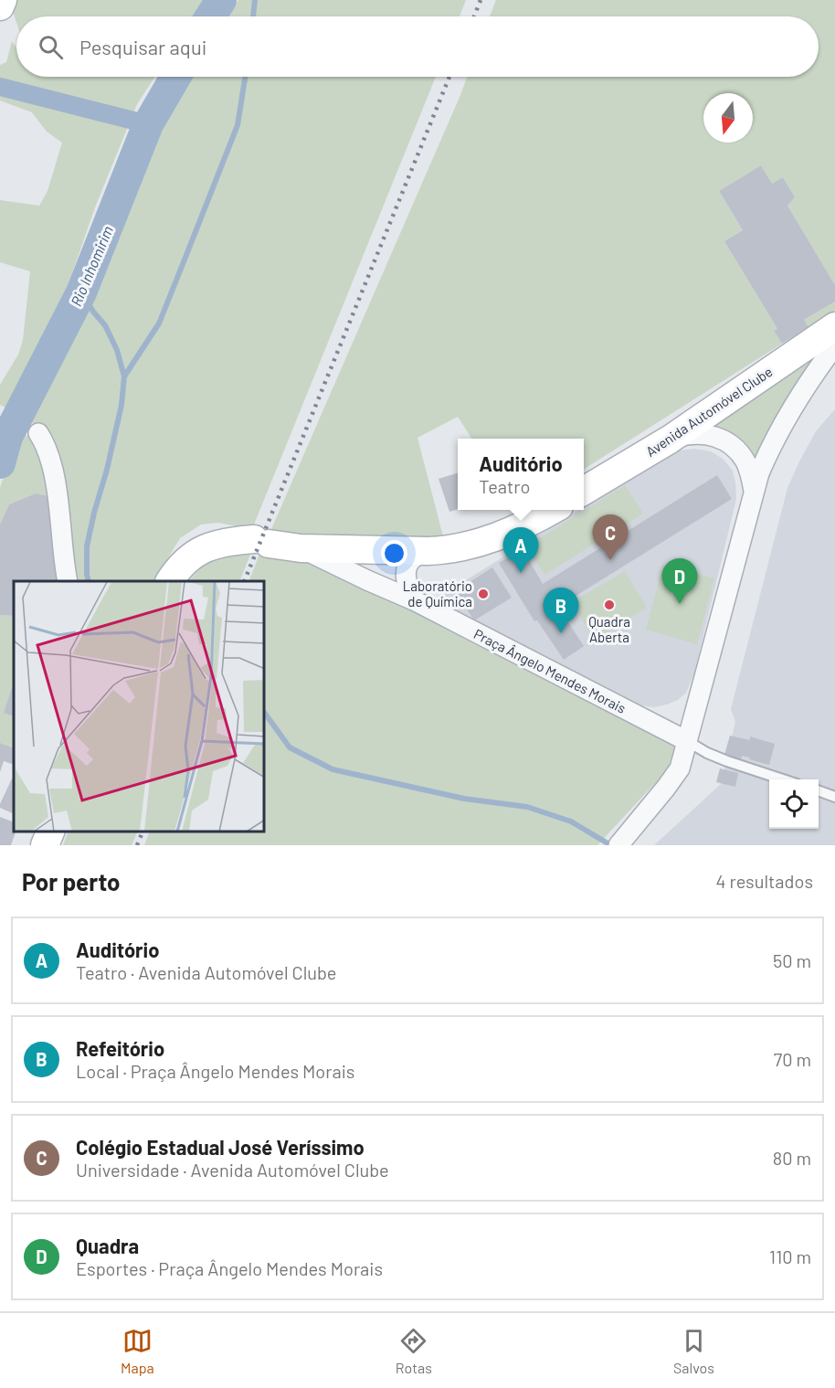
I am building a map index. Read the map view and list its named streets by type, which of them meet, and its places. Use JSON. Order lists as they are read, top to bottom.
{
  "streets": {
    "main road": ["Avenida Automóvel Clube"],
    "street": ["Praça Ângelo Mendes Morais"]
  },
  "water": ["Rio Inhomirim"],
  "places": ["Laboratório de Química", "Quadra Aberta"],
  "north": "bottom",
  "page": {
    "search": "Pesquisar aqui",
    "popup": ["Auditório", "Teatro"],
    "pins": [
      "C",
      "A",
      "D",
      "B"
    ],
    "heading": ["Por perto", "4 resultados"],
    "list": [
      {
        "mark": "A",
        "name": "Auditório",
        "note": "Teatro · Avenida Automóvel Clube",
        "value": "50 m"
      },
      {
        "mark": "B",
        "name": "Refeitório",
        "note": "Local · Praça Ângelo Mendes Morais",
        "value": "70 m"
      },
      {
        "mark": "C",
        "name": "Colégio Estadual José Veríssimo",
        "note": "Universidade · Avenida Automóvel Clube",
        "value": "80 m"
      },
      {
        "mark": "D",
        "name": "Quadra",
        "note": "Esportes · Praça Ângelo Mendes Morais",
        "value": "110 m"
      }
    ],
    "nav": ["Mapa", "Rotas", "Salvos"]
  }
}
